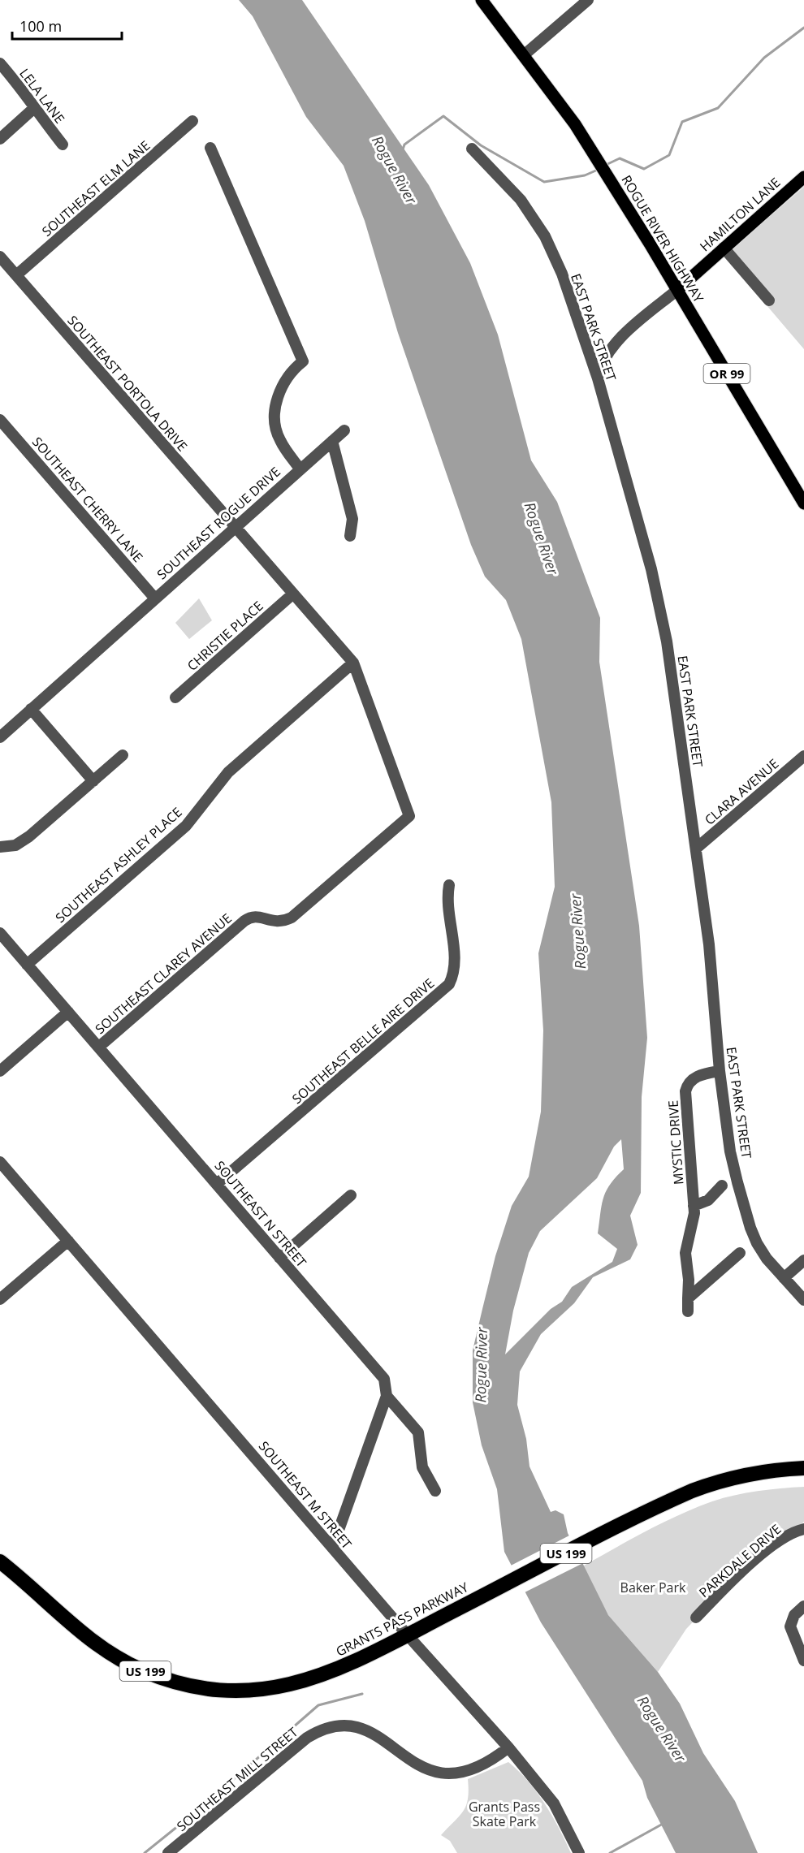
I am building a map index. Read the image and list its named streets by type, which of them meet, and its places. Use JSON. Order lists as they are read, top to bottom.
{
  "streets": {
    "highway": ["US 199", "GRANTS PASS PARKWAY"],
    "main road": ["HAMILTON LANE", "ROGUE RIVER HIGHWAY", "OR 99"],
    "street": [
      "LELA LANE",
      "SOUTHEAST ELM LANE",
      "EAST PARK STREET",
      "SOUTHEAST PORTOLA DRIVE",
      "SOUTHEAST CHERRY LANE",
      "SOUTHEAST ROGUE DRIVE",
      "CHRISTIE PLACE",
      "CLARA AVENUE",
      "SOUTHEAST ASHLEY PLACE",
      "SOUTHEAST CLAREY AVENUE",
      "SOUTHEAST BELLE AIRE DRIVE",
      "MYSTIC DRIVE",
      "SOUTHEAST N STREET",
      "SOUTHEAST M STREET",
      "PARKDALE DRIVE",
      "SOUTHEAST MILL STREET"
    ]
  },
  "crossings": [
    ["SOUTHEAST ELM LANE", "SOUTHEAST PORTOLA DRIVE"],
    ["HAMILTON LANE", "ROGUE RIVER HIGHWAY"],
    ["HAMILTON LANE", "EAST PARK STREET"],
    ["EAST PARK STREET", "CLARA AVENUE"],
    ["EAST PARK STREET", "MYSTIC DRIVE"],
    ["SOUTHEAST PORTOLA DRIVE", "SOUTHEAST ROGUE DRIVE"],
    ["SOUTHEAST PORTOLA DRIVE", "CHRISTIE PLACE"],
    ["SOUTHEAST PORTOLA DRIVE", "SOUTHEAST ASHLEY PLACE"],
    ["SOUTHEAST PORTOLA DRIVE", "SOUTHEAST CLAREY AVENUE"],
    ["SOUTHEAST CHERRY LANE", "SOUTHEAST ROGUE DRIVE"],
    ["SOUTHEAST ASHLEY PLACE", "SOUTHEAST CLAREY AVENUE"],
    ["SOUTHEAST ASHLEY PLACE", "SOUTHEAST N STREET"],
    ["SOUTHEAST CLAREY AVENUE", "SOUTHEAST N STREET"],
    ["SOUTHEAST BELLE AIRE DRIVE", "SOUTHEAST N STREET"],
    ["SOUTHEAST M STREET", "GRANTS PASS PARKWAY"],
    ["SOUTHEAST M STREET", "SOUTHEAST MILL STREET"]
  ],
  "water": ["Rogue River"],
  "parks": ["Baker Park", "Grants Pass Skate Park"],
  "scale_bar": "100 m"
}
